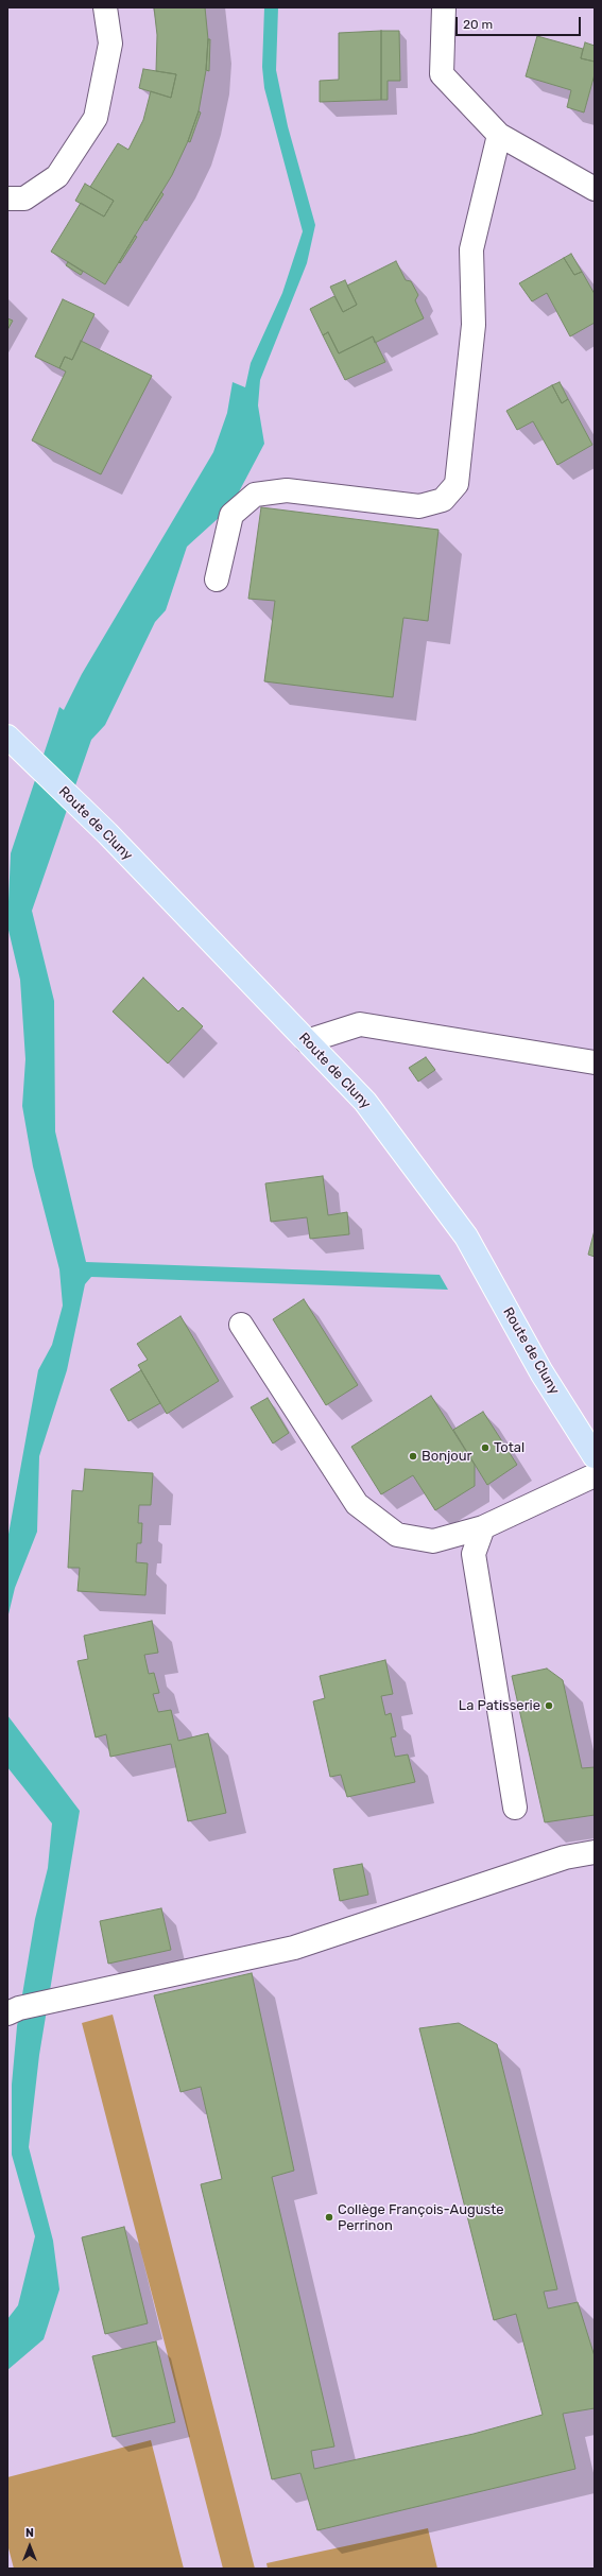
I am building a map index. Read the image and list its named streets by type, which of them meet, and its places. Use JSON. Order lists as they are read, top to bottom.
{
  "streets": {
    "main road": ["Route de Cluny"]
  },
  "places": [
    "Total",
    "Bonjour",
    "La Patisserie",
    "Collège François-Auguste Perrinon"
  ],
  "scale_bar": "20 m",
  "north": "top"
}
